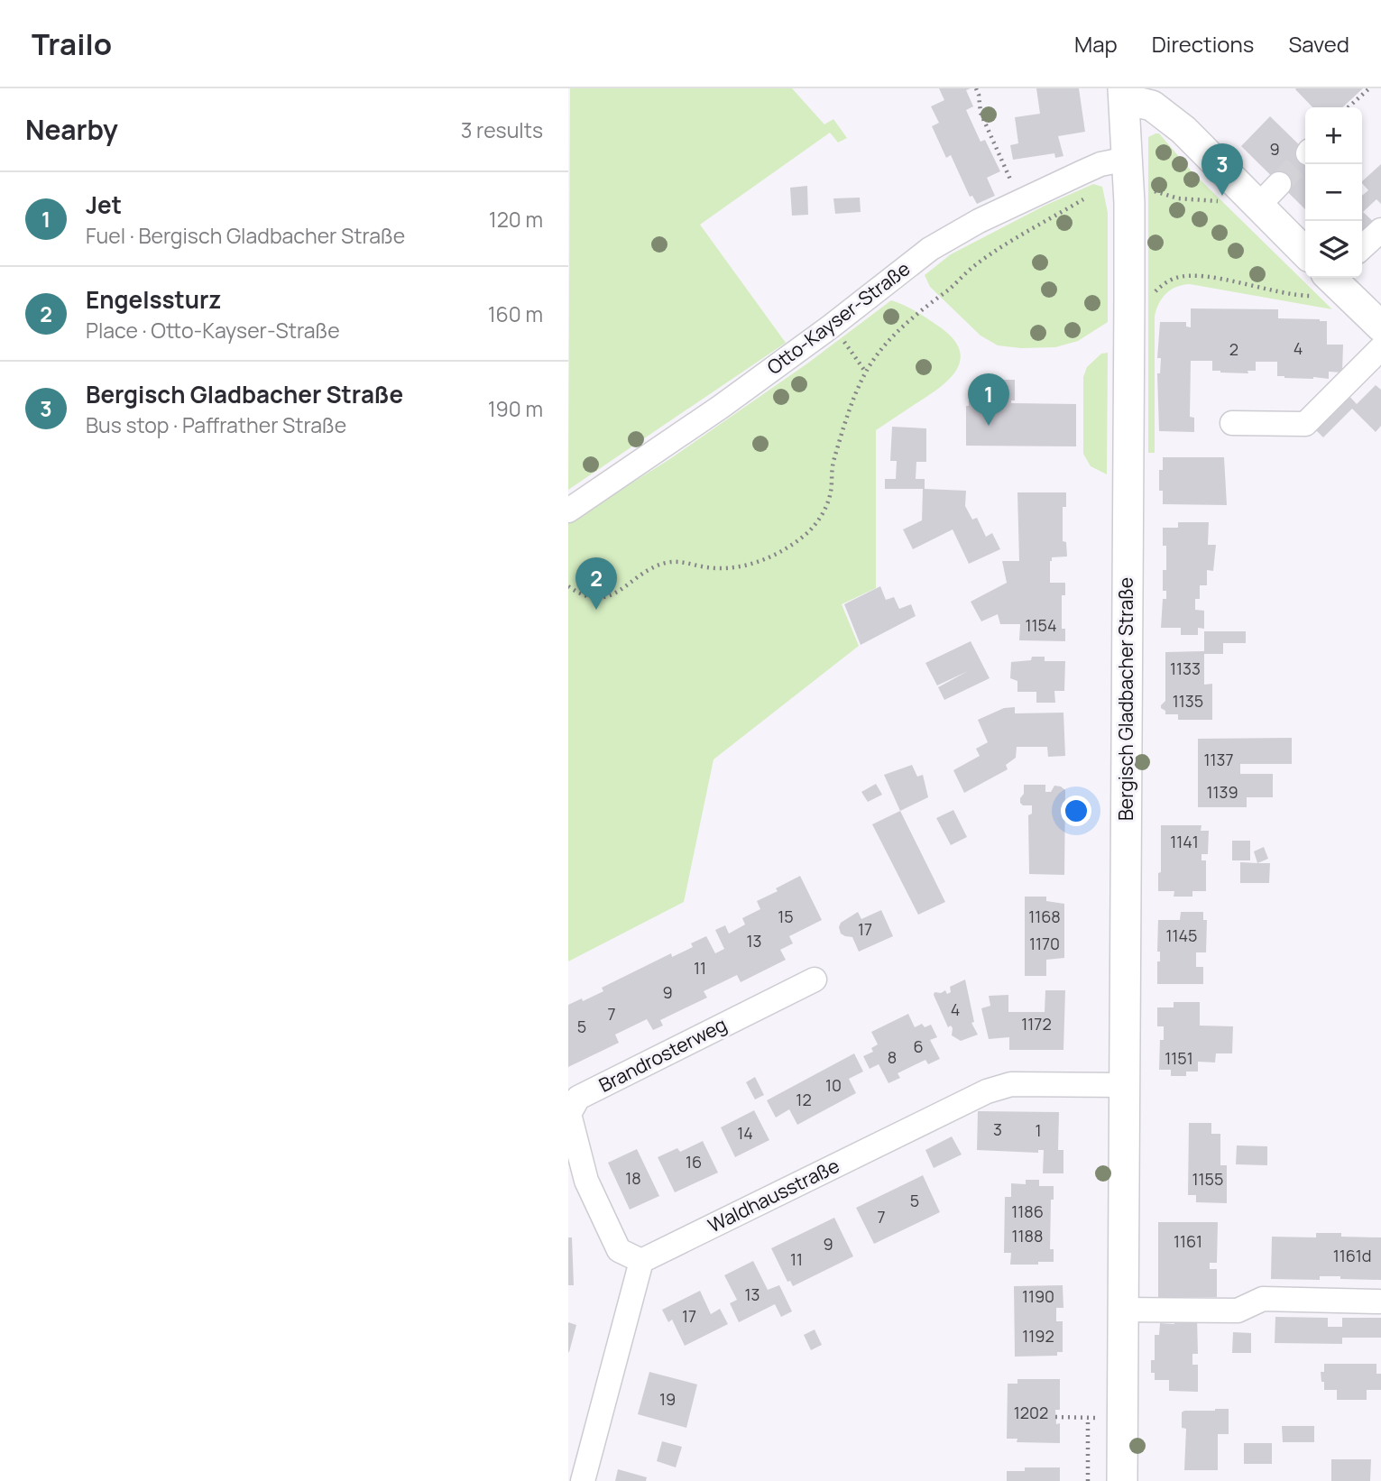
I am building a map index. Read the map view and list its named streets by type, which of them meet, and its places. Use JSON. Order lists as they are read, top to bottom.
{
  "streets": {
    "main road": ["Bergisch Gladbacher Straße"],
    "street": ["Otto-Kayser-Straße", "Brandrosterweg", "Waldhausstraße"]
  },
  "crossings": [
    ["Otto-Kayser-Straße", "Bergisch Gladbacher Straße"],
    ["Bergisch Gladbacher Straße", "Waldhausstraße"],
    ["Brandrosterweg", "Waldhausstraße"]
  ],
  "house_numbers": [
    "9",
    "4",
    "2",
    "1154",
    "1133",
    "1135",
    "1137",
    "1139",
    "1141",
    "15",
    "1168",
    "17",
    "1145",
    "13",
    "1170",
    "11",
    "9",
    "4",
    "7",
    "1172",
    "5",
    "6",
    "8",
    "1151",
    "10",
    "12",
    "3",
    "1",
    "14",
    "16",
    "18",
    "1155",
    "5",
    "1186",
    "7",
    "1188",
    "1161",
    "9",
    "1161d",
    "11",
    "13",
    "1190",
    "17",
    "1192",
    "19",
    "1202"
  ],
  "page": {
    "header": "Trailo",
    "nav": ["Map", "Directions", "Saved"],
    "heading": ["Nearby", "3 results"],
    "map_buttons": ["+", "−"],
    "pins": ["3", "1", "2"],
    "list": [
      {
        "mark": "1",
        "name": "Jet",
        "note": "Fuel · Bergisch Gladbacher Straße",
        "value": "120 m"
      },
      {
        "mark": "2",
        "name": "Engelssturz",
        "note": "Place · Otto-Kayser-Straße",
        "value": "160 m"
      },
      {
        "mark": "3",
        "name": "Bergisch Gladbacher Straße",
        "note": "Bus stop · Paffrather Straße",
        "value": "190 m"
      }
    ]
  }
}
